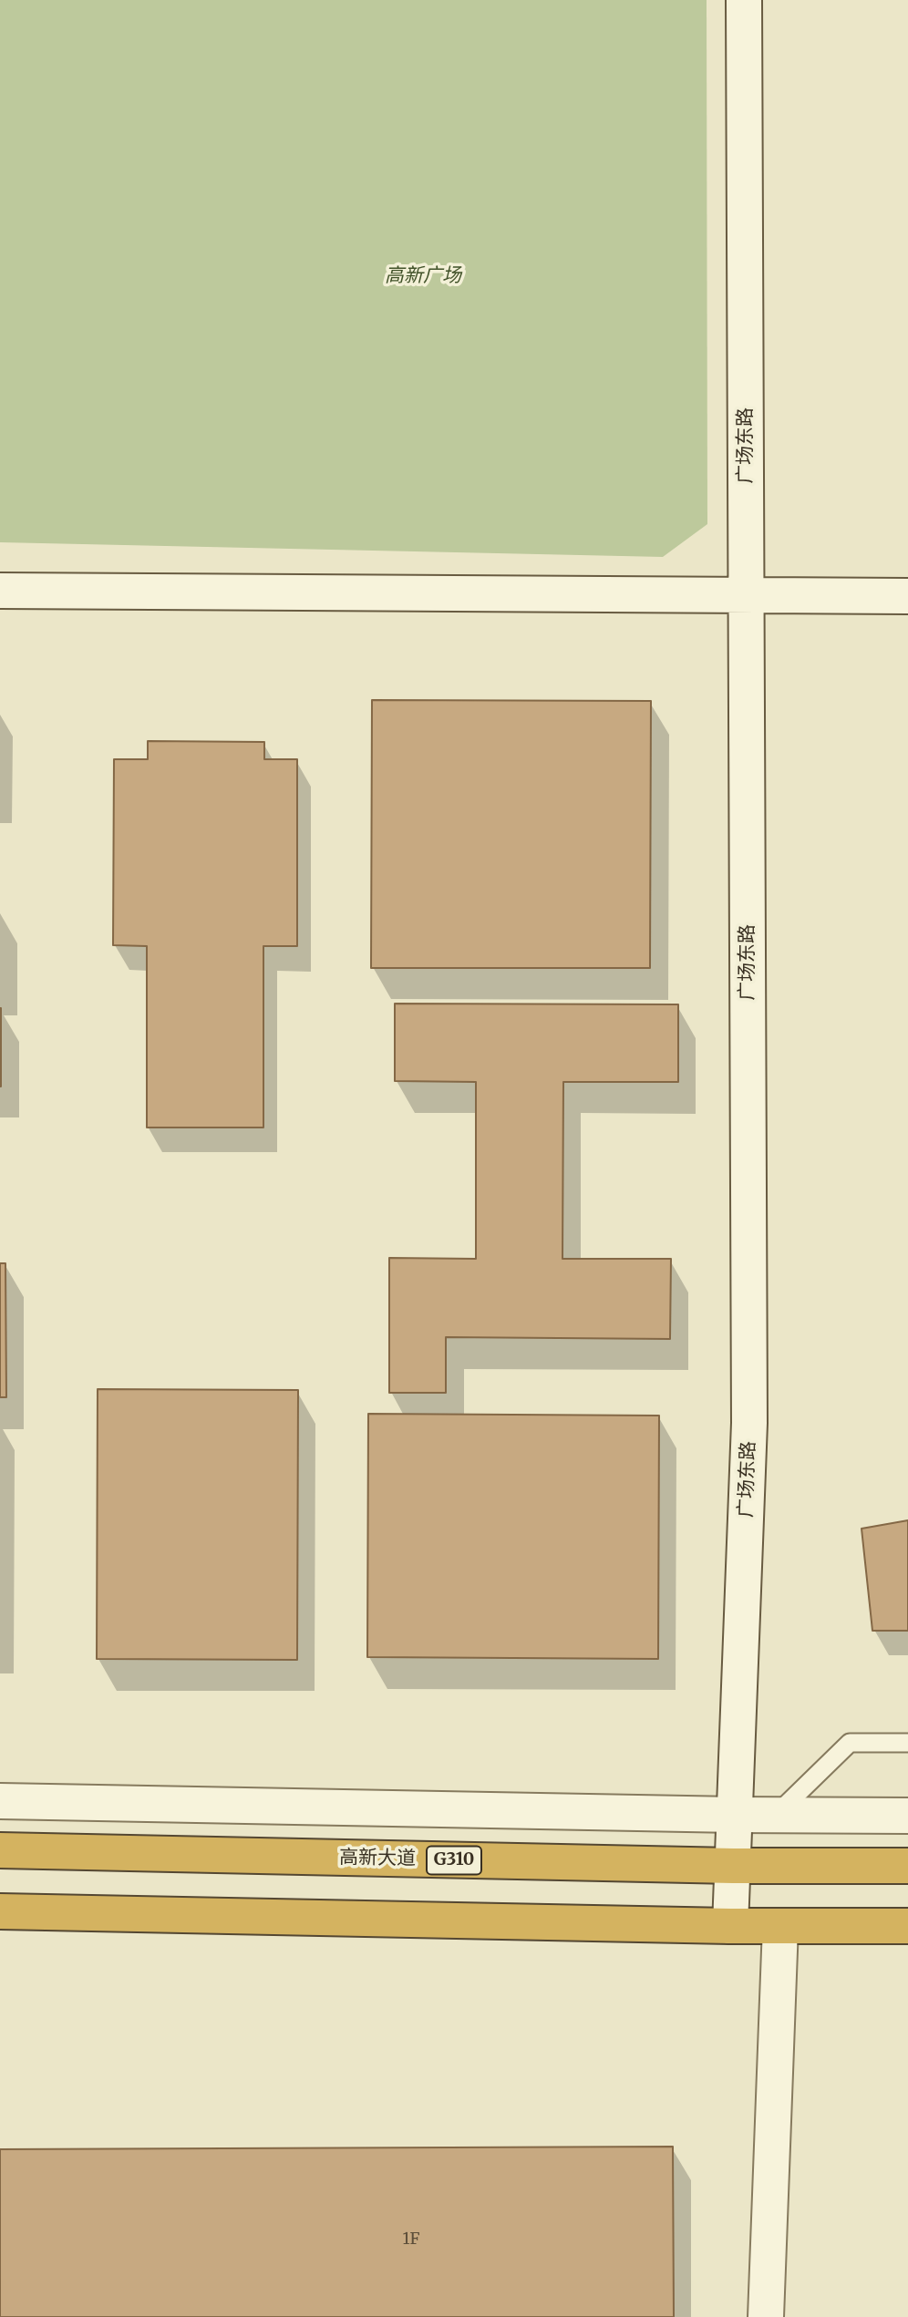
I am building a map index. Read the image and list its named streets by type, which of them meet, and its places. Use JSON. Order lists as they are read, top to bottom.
{
  "streets": {
    "highway": ["高新大道", "G310"],
    "street": ["广场东路"]
  },
  "crossings": [
    ["广场东路", "高新大道"]
  ],
  "parks": ["高新广场"],
  "house_numbers": ["1F"]
}
